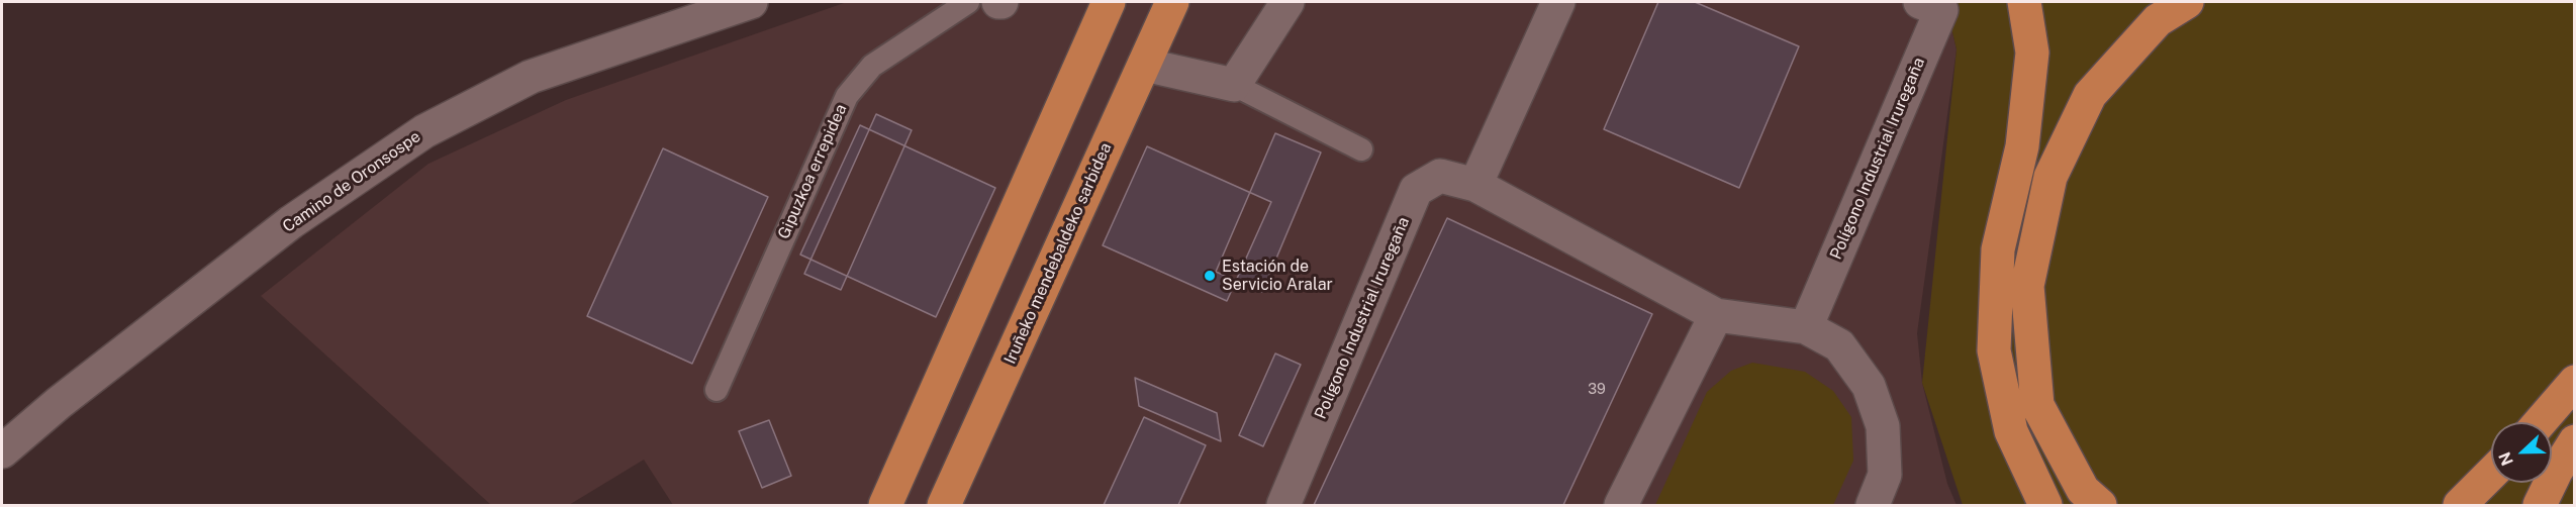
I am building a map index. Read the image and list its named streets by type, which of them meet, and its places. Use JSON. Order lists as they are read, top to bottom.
{
  "streets": {
    "highway": ["Iruñeko mendebaldeko sarbidea"],
    "street": ["Polígono Industrial Iruregaña", "Camino de Oronsospe"],
    "lane": ["Gipuzkoa errepidea"]
  },
  "places": ["Estación de Servicio Aralar"],
  "house_numbers": ["39"],
  "north": "left"
}
